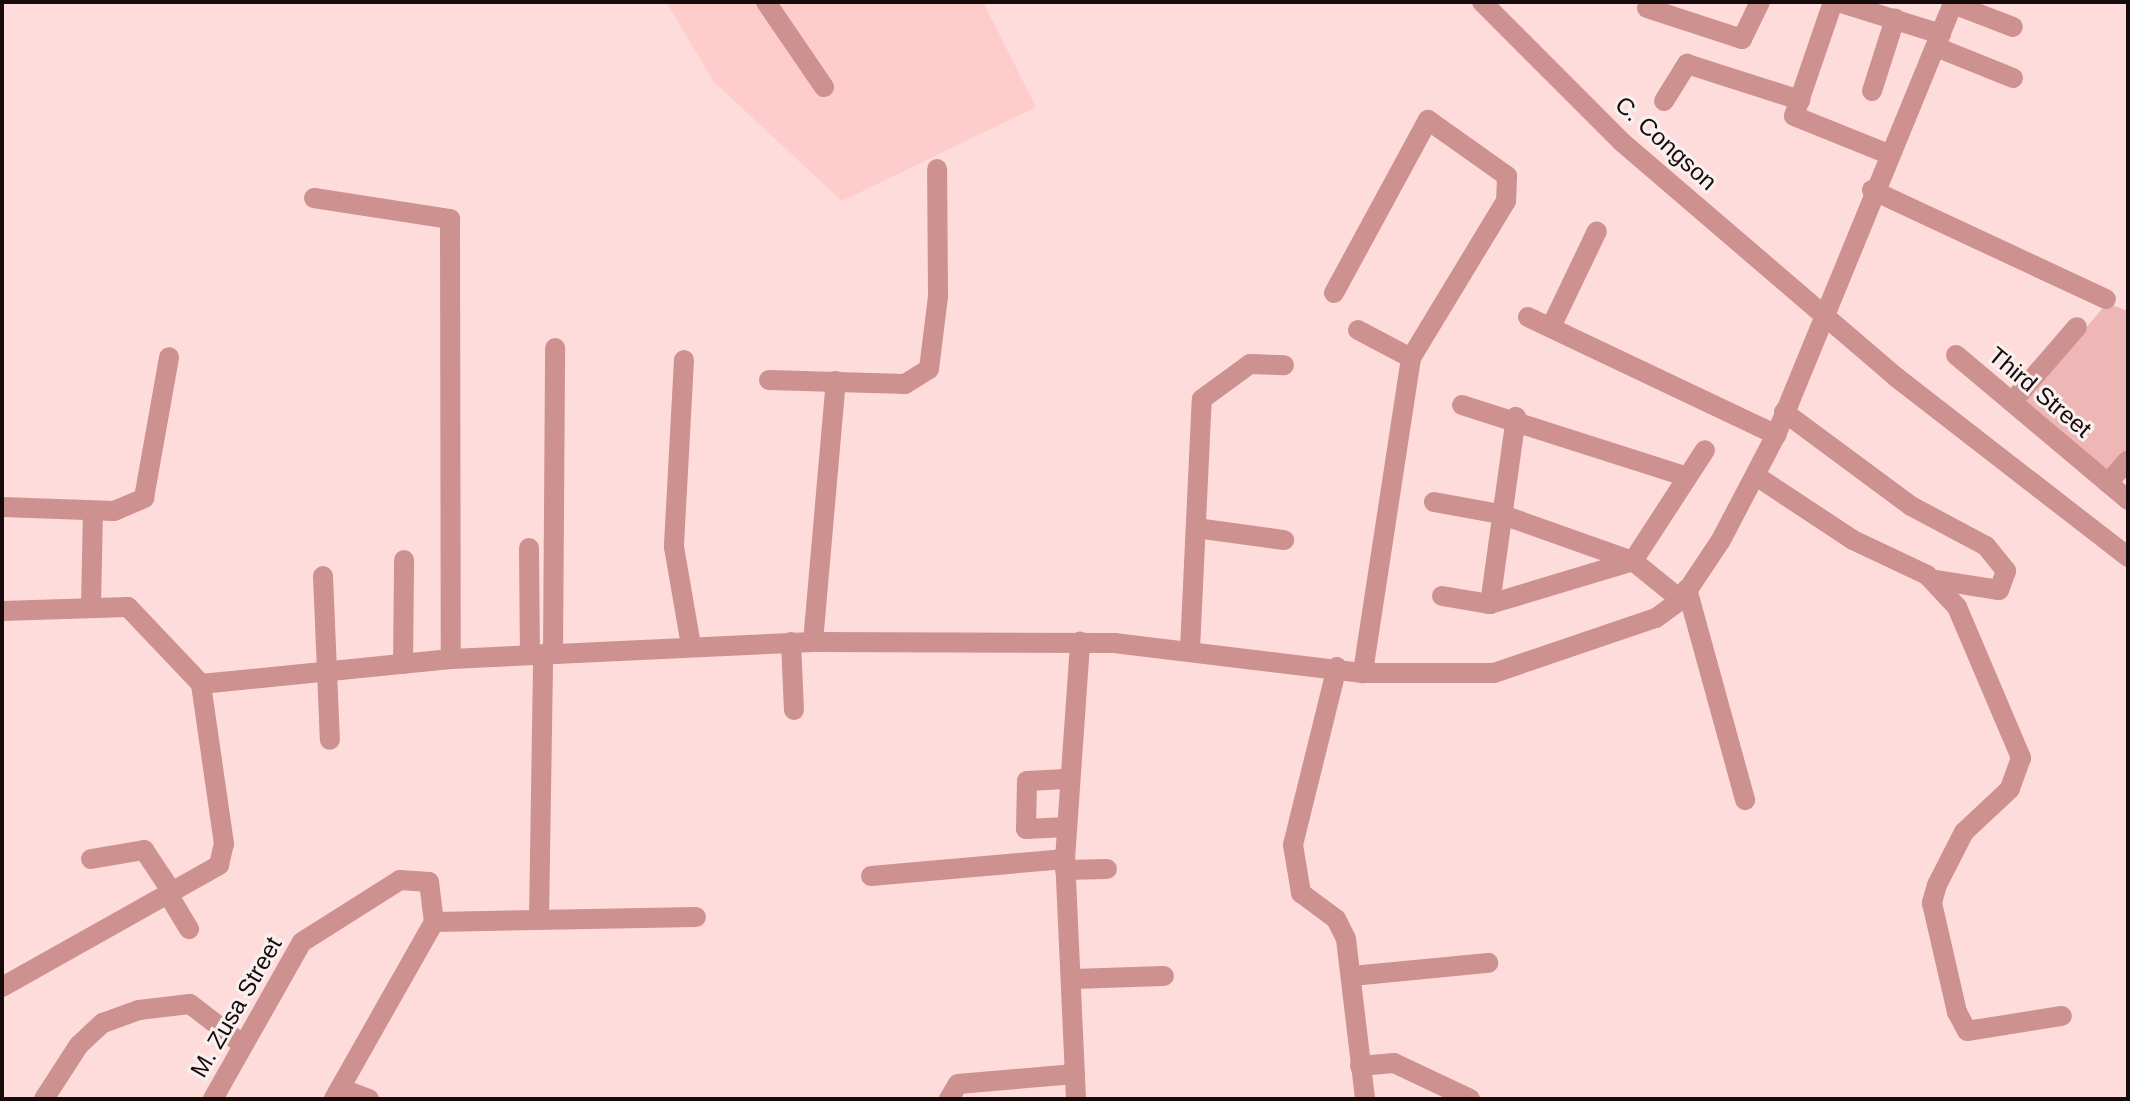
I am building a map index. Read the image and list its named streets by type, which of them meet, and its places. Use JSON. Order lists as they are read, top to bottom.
{
  "streets": {
    "street": ["C. Congson", "Third Street", "M. Zusa Street"]
  }
}
